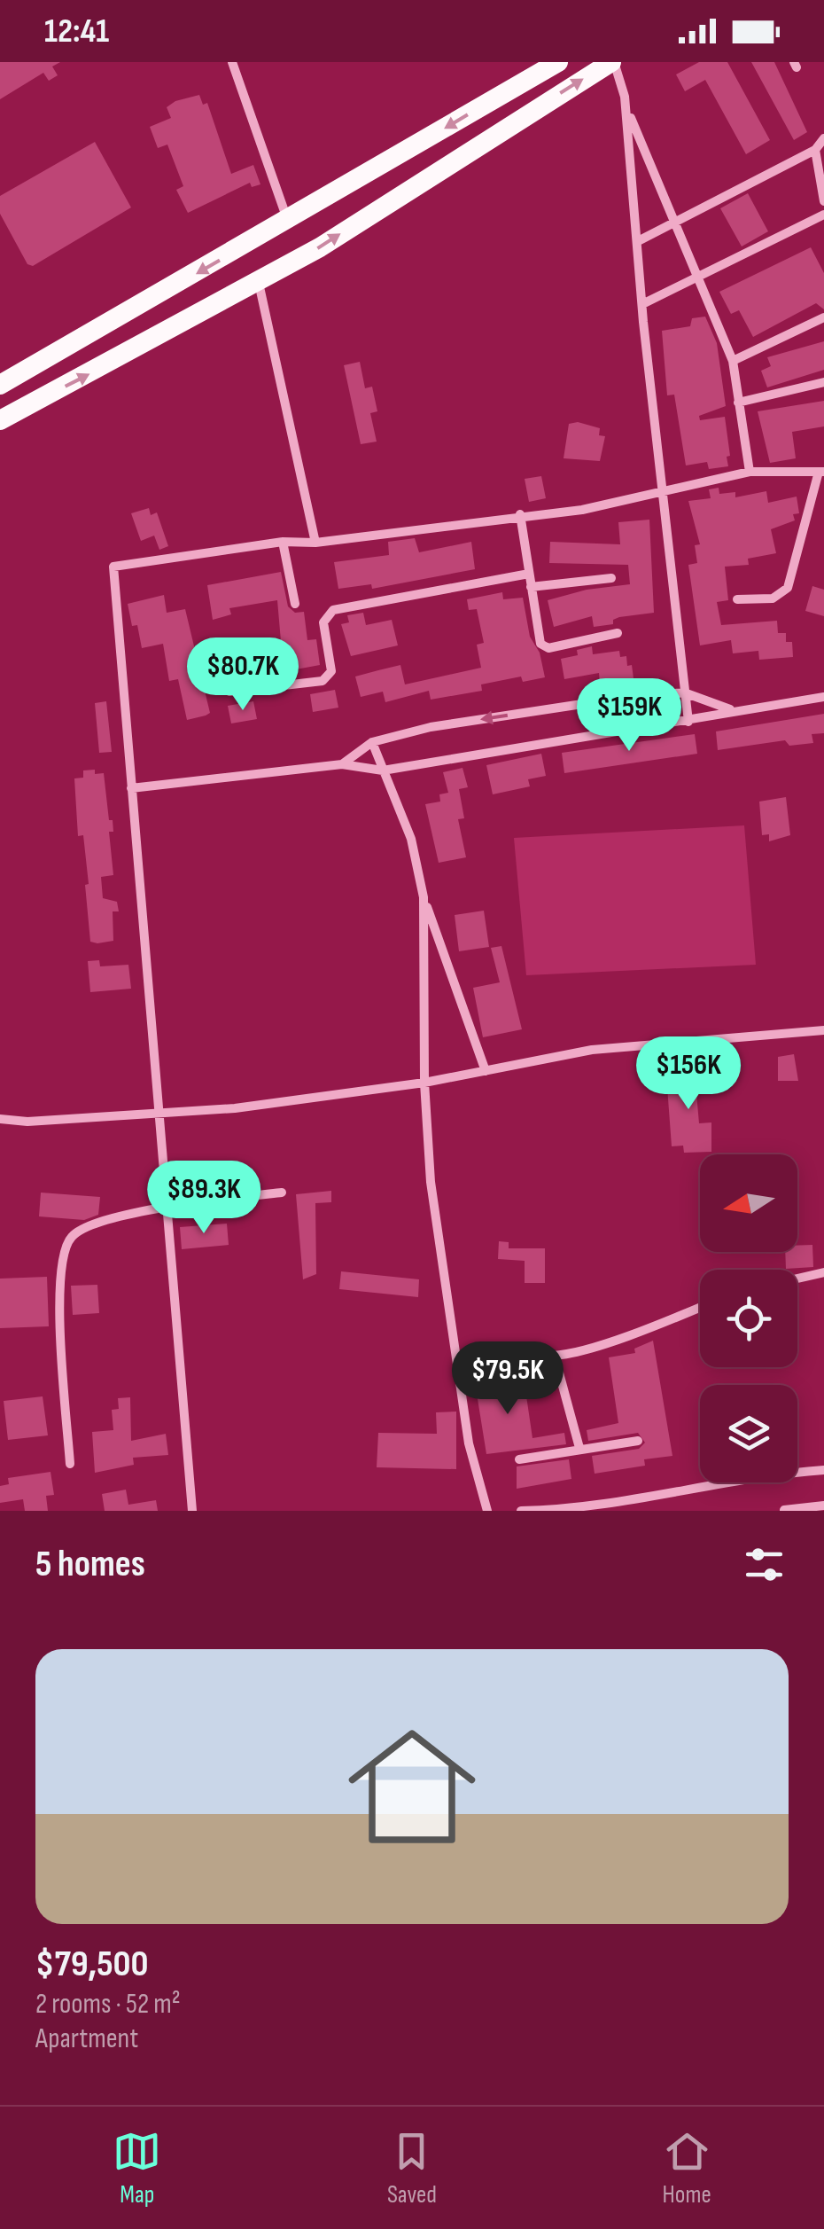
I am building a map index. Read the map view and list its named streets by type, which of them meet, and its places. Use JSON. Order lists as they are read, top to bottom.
{
  "north": "left",
  "page": {
    "status": "12:41",
    "price": [
      "$80.7K",
      "$159K",
      "$156K",
      "$89.3K",
      "$79.5K"
    ],
    "heading": "5 homes",
    "list": [
      {
        "name": "$79,500",
        "note": "2 rooms · 52 m² · Apartment"
      }
    ],
    "tabs": ["Map", "Saved", "Home"]
  }
}
